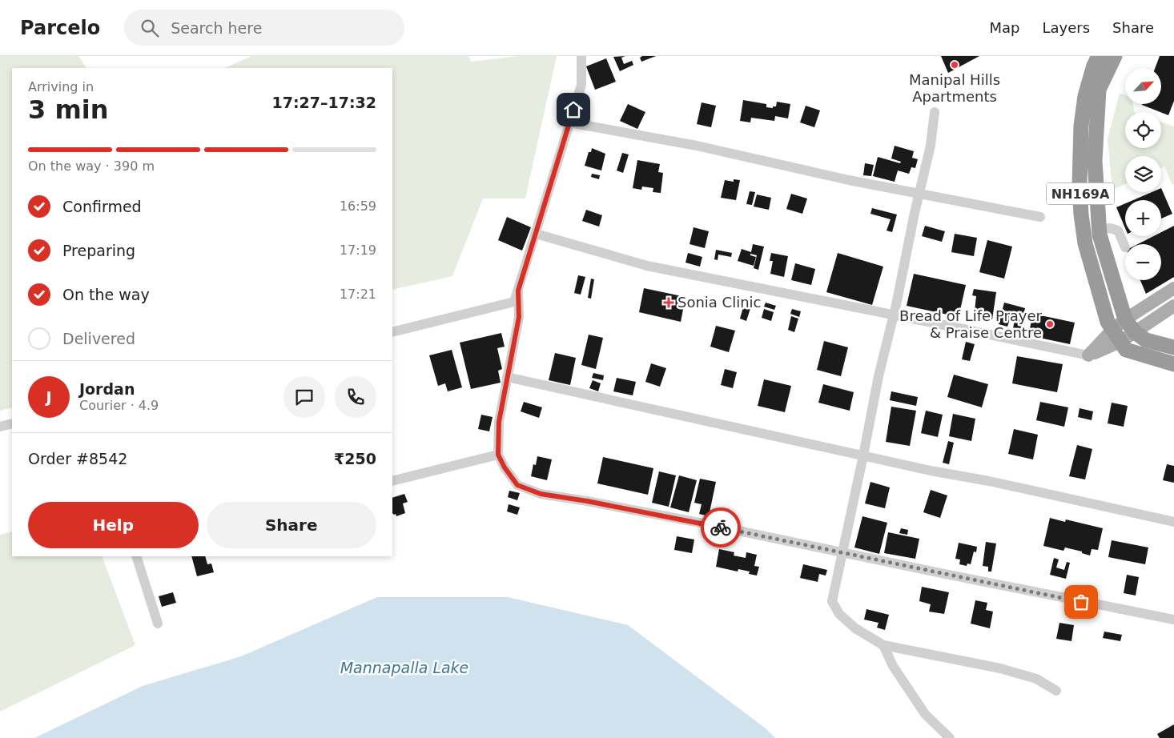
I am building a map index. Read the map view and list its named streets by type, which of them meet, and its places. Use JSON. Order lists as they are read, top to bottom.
{
  "streets": {
    "highway": ["NH169A"]
  },
  "water": ["Mannapalla Lake"],
  "places": {
    "other": ["Manipal Hills Apartments", "Bread of Life Prayer & Praise Centre"],
    "health": ["Sonia Clinic"]
  },
  "north": "top right",
  "page": {
    "header": "Parcelo",
    "search": "Search here",
    "nav": ["Map", "Layers", "Share"],
    "map_buttons": ["+", "−"],
    "heading": ["3 min", "Arriving in", "17:27–17:32"],
    "panel": [
      "Jordan",
      "Courier · 4.9",
      "Order #8542",
      "₹250"
    ],
    "bar": "On the way · 390 m",
    "list": [
      ["Confirmed", "16:59"],
      ["Preparing", "17:19"],
      ["On the way", "17:21"],
      "Delivered"
    ],
    "round": "J",
    "buttons": ["Help", "Share"]
  }
}
